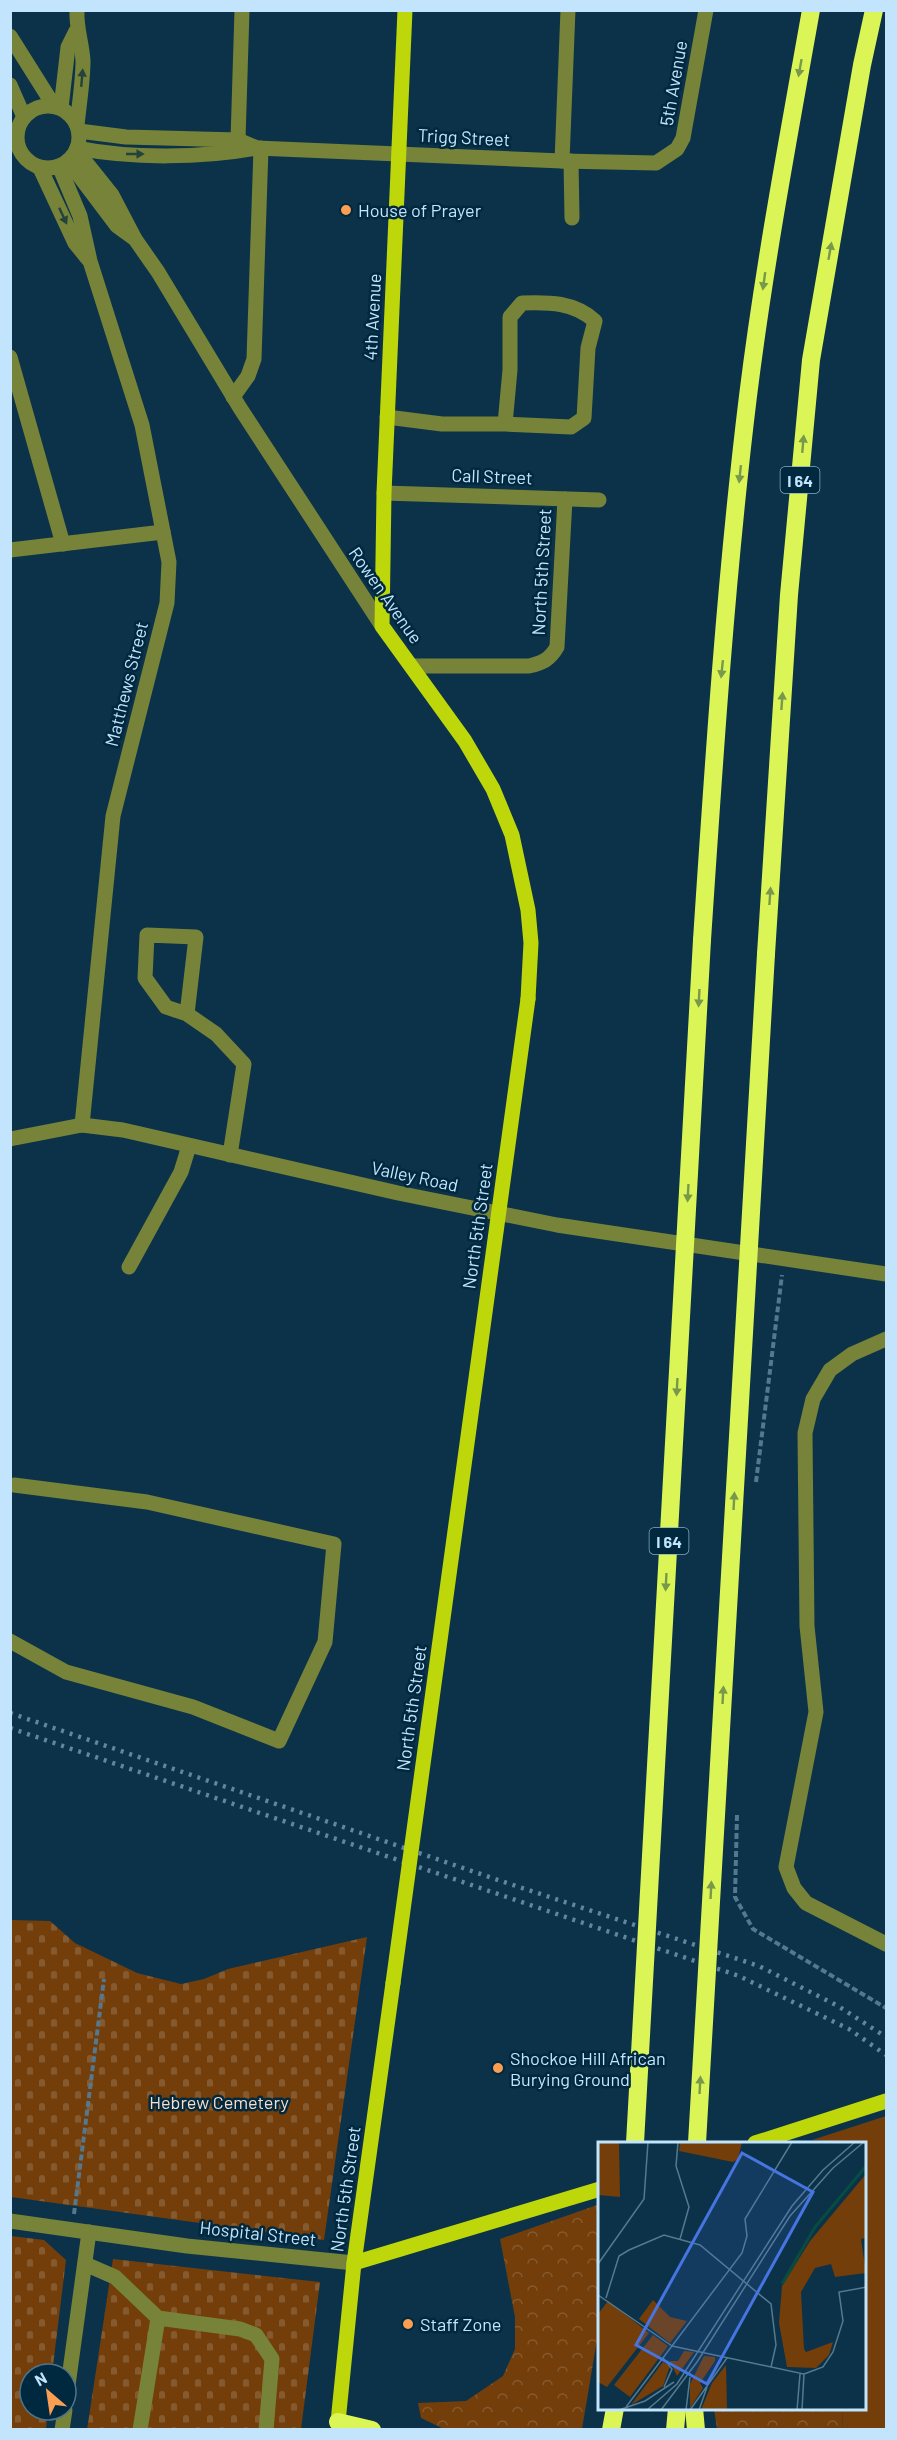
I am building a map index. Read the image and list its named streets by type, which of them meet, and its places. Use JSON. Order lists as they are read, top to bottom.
{
  "streets": {
    "highway": ["I 64"],
    "main road": [
      "4th Avenue",
      "North 5th Street",
      "Rowen Avenue",
      "Hospital Street"
    ],
    "street": [
      "5th Avenue",
      "Trigg Street",
      "Call Street",
      "Matthews Street",
      "Valley Road"
    ]
  },
  "crossings": [
    ["5th Avenue", "Trigg Street"],
    ["Trigg Street", "4th Avenue"],
    ["Trigg Street", "Rowen Avenue"],
    ["Trigg Street", "Matthews Street"],
    ["4th Avenue", "Call Street"],
    ["4th Avenue", "Rowen Avenue"],
    ["Call Street", "North 5th Street"],
    ["North 5th Street", "Rowen Avenue"],
    ["North 5th Street", "Hospital Street"],
    ["Rowen Avenue", "Matthews Street"],
    ["Matthews Street", "Valley Road"]
  ],
  "parks": ["Hebrew Cemetery"],
  "places": ["House of Prayer", "Shockoe Hill African Burying Ground", "Staff Zone"],
  "north": "top left"
}
